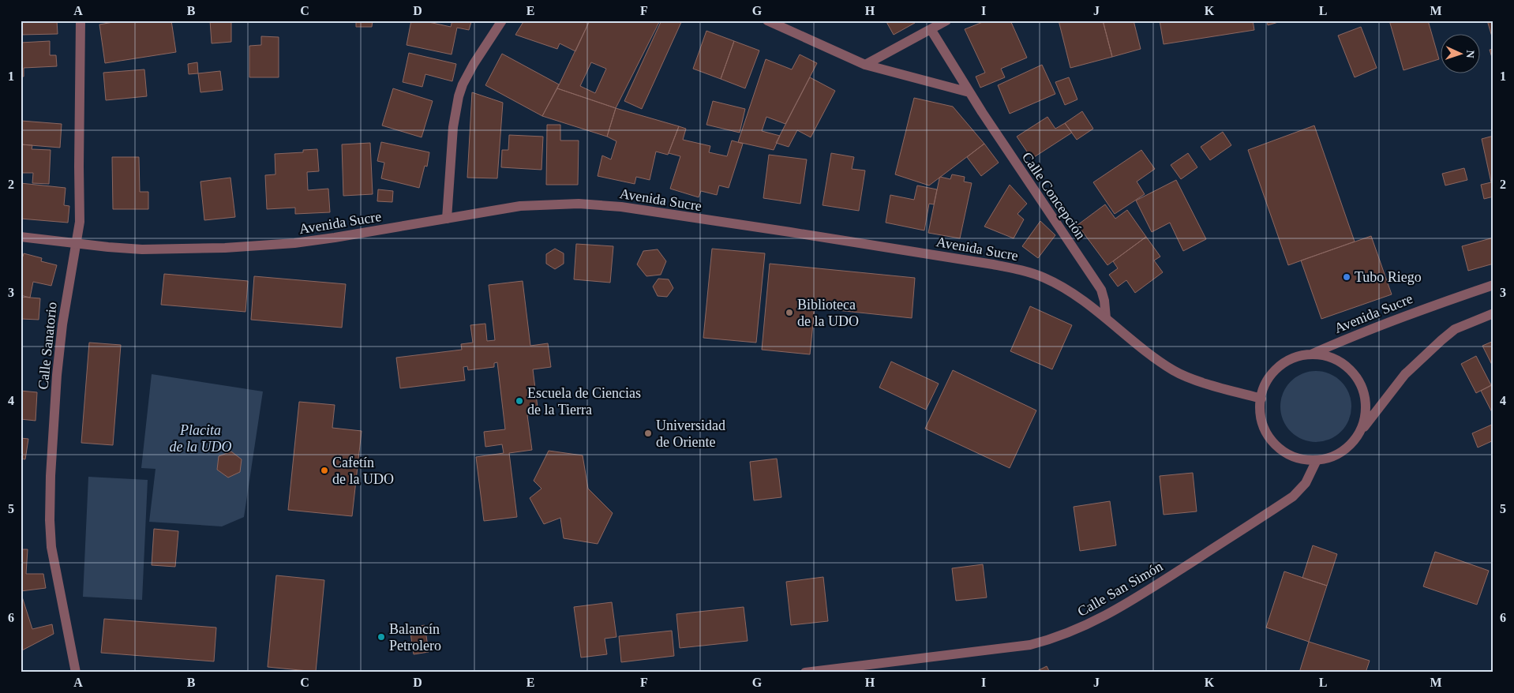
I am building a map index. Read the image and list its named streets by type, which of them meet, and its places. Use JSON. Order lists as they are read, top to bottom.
{
  "streets": {
    "street": [
      "Calle Concepción",
      "Avenida Sucre",
      "Calle Sanatorio",
      "Calle San Simón"
    ]
  },
  "crossings": [
    ["Calle Concepción", "Avenida Sucre"],
    ["Avenida Sucre", "Calle Sanatorio"],
    ["Avenida Sucre", "Calle San Simón"]
  ],
  "parks": ["Placita de la UDO"],
  "places": [
    "Tubo Riego",
    "Biblioteca de la UDO",
    "Escuela de Ciencias de la Tierra",
    "Universidad de Oriente",
    "Cafetín de la UDO",
    "Balancín Petrolero"
  ],
  "north": "right",
  "grid": {
    "columns": [
      "A",
      "B",
      "C",
      "D",
      "E",
      "F",
      "G",
      "H",
      "I",
      "J",
      "K",
      "L",
      "M"
    ],
    "rows": [
      "1",
      "2",
      "3",
      "4",
      "5",
      "6"
    ]
  }
}
